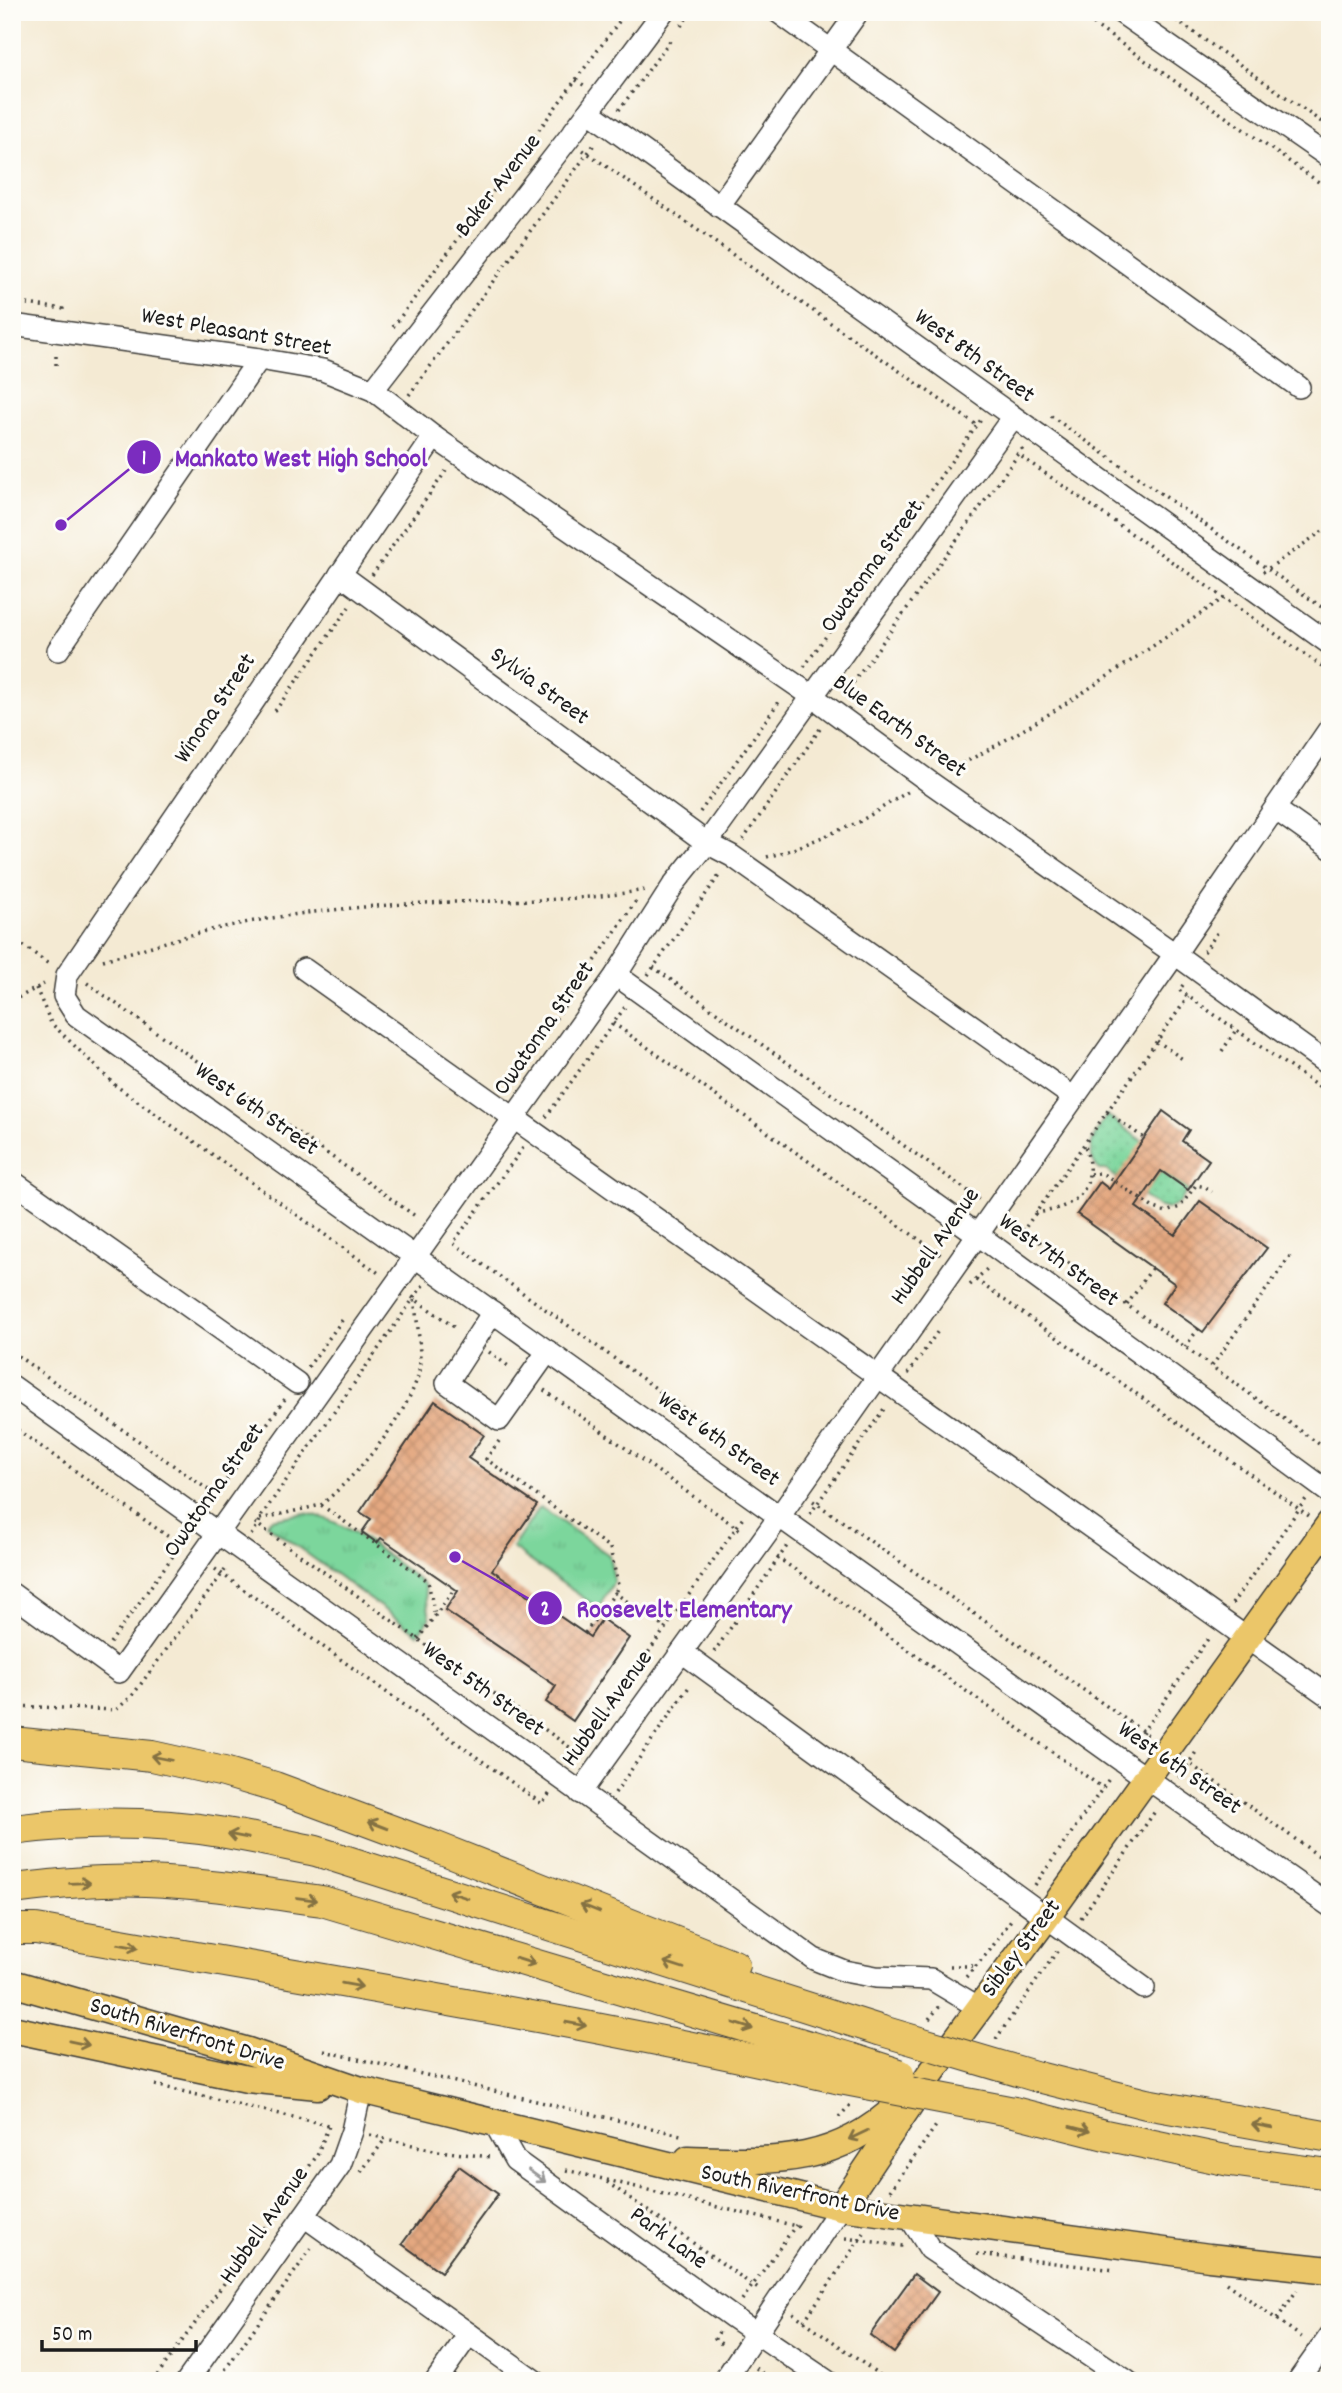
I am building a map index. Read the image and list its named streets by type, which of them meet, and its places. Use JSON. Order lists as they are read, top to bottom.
{
  "streets": {
    "main road": ["Sibley Street", "South Riverfront Drive"],
    "street": [
      "Baker Avenue",
      "West Pleasant Street",
      "West 8th Street",
      "Owatonna Street",
      "Sylvia Street",
      "Winona Street",
      "Blue Earth Street",
      "West 6th Street",
      "Hubbell Avenue",
      "West 7th Street",
      "West 5th Street",
      "Park Lane"
    ]
  },
  "crossings": [
    ["Baker Avenue", "West Pleasant Street"],
    ["Baker Avenue", "West 8th Street"],
    ["West Pleasant Street", "Winona Street"],
    ["West Pleasant Street", "Blue Earth Street"],
    ["West 8th Street", "Owatonna Street"],
    ["Owatonna Street", "Sylvia Street"],
    ["Owatonna Street", "Blue Earth Street"],
    ["Owatonna Street", "West 6th Street"],
    ["Owatonna Street", "West 7th Street"],
    ["Owatonna Street", "West 5th Street"],
    ["Sylvia Street", "Winona Street"],
    ["Sylvia Street", "Hubbell Avenue"],
    ["Winona Street", "Blue Earth Street"],
    ["Winona Street", "West 6th Street"],
    ["Blue Earth Street", "Hubbell Avenue"],
    ["West 6th Street", "Hubbell Avenue"],
    ["West 6th Street", "Sibley Street"],
    ["Hubbell Avenue", "West 7th Street"],
    ["Hubbell Avenue", "West 5th Street"],
    ["Hubbell Avenue", "South Riverfront Drive"],
    ["West 5th Street", "Sibley Street"],
    ["Sibley Street", "South Riverfront Drive"],
    ["Sibley Street", "Park Lane"],
    ["South Riverfront Drive", "Park Lane"]
  ],
  "places": ["Mankato West High School", "Roosevelt Elementary"],
  "scale_bar": "50 m"
}
